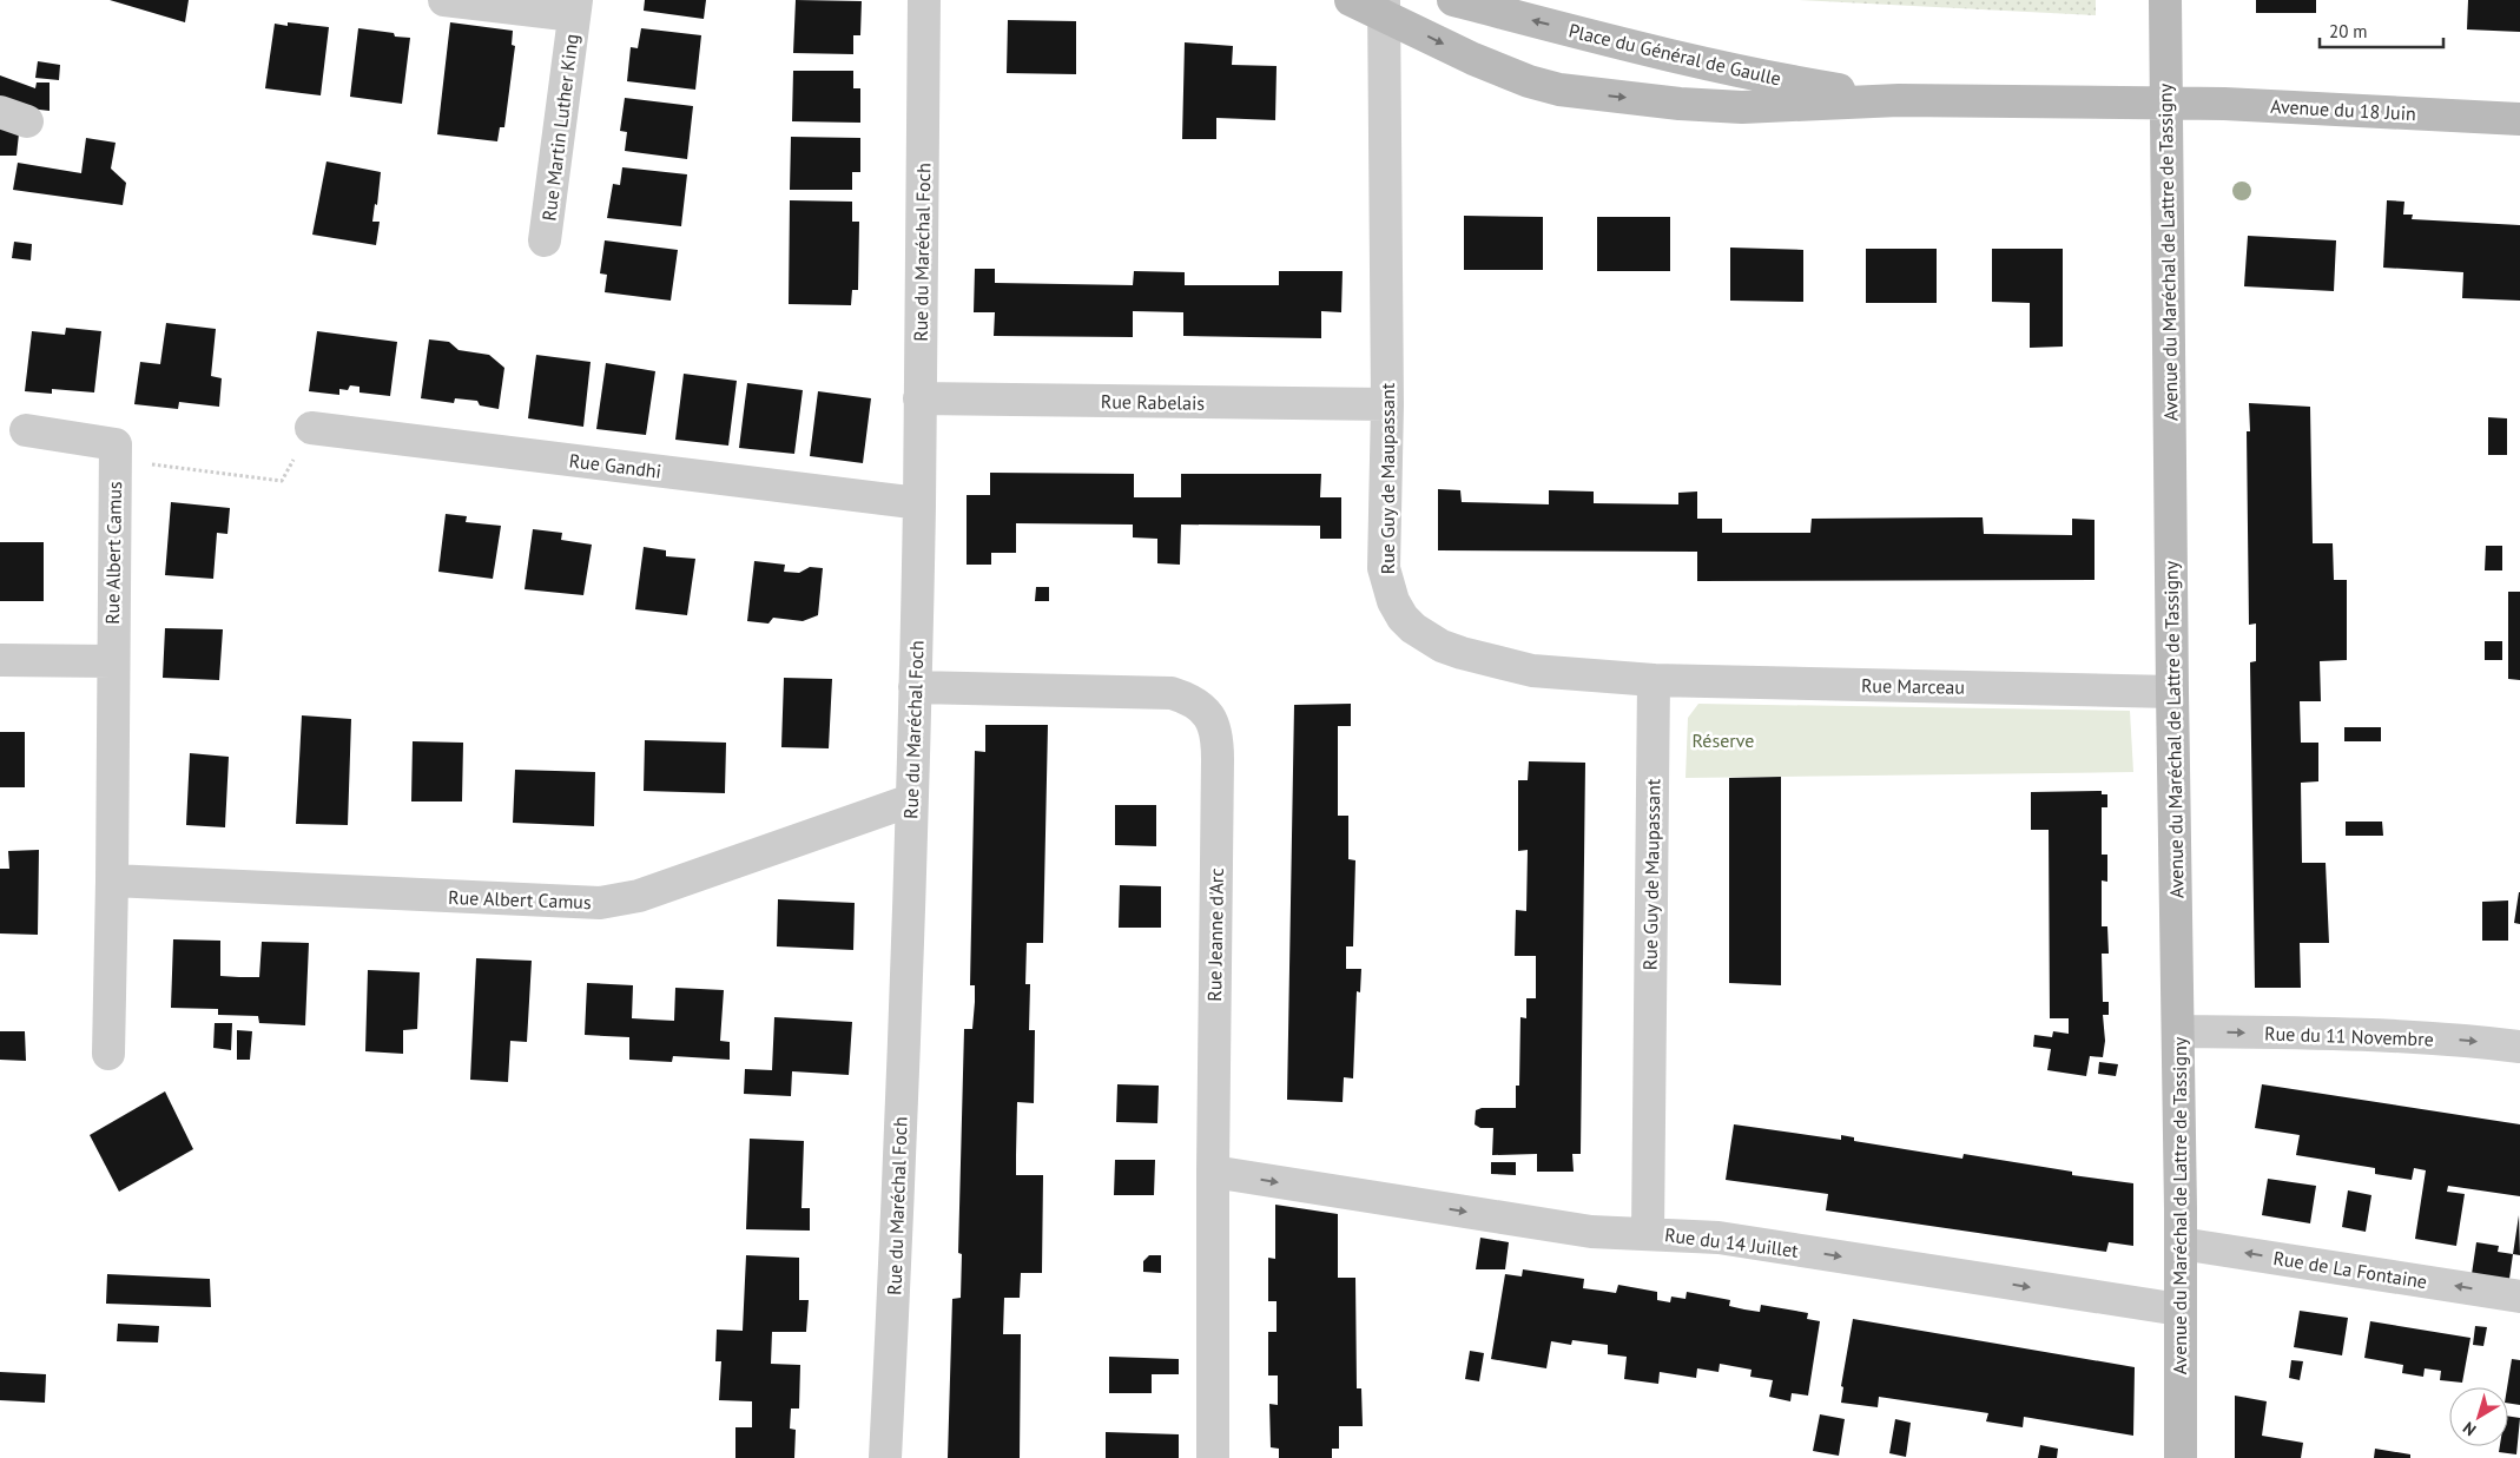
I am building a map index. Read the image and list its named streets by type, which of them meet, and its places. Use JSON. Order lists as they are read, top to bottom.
{
  "streets": {
    "street": [
      "Place du Général de Gaulle",
      "Avenue du 18 Juin",
      "Rue Martin Luther King",
      "Rue du Maréchal Foch",
      "Avenue du Maréchal de Lattre de Tassigny",
      "Rue Rabelais",
      "Rue Gandhi",
      "Rue Guy de Maupassant",
      "Rue Albert Camus",
      "Rue Marceau",
      "Rue Jeanne d'Arc",
      "Rue du 11 Novembre",
      "Rue du 14 Juillet",
      "Rue de La Fontaine"
    ]
  },
  "crossings": [
    ["Place du Général de Gaulle", "Avenue du 18 Juin"],
    ["Place du Général de Gaulle", "Avenue du Maréchal de Lattre de Tassigny"],
    ["Place du Général de Gaulle", "Rue Guy de Maupassant"],
    ["Avenue du 18 Juin", "Avenue du Maréchal de Lattre de Tassigny"],
    ["Rue du Maréchal Foch", "Rue Rabelais"],
    ["Rue du Maréchal Foch", "Rue Gandhi"],
    ["Rue du Maréchal Foch", "Rue Albert Camus"],
    ["Rue du Maréchal Foch", "Rue Jeanne d'Arc"],
    ["Avenue du Maréchal de Lattre de Tassigny", "Rue Marceau"],
    ["Avenue du Maréchal de Lattre de Tassigny", "Rue du 11 Novembre"],
    ["Avenue du Maréchal de Lattre de Tassigny", "Rue du 14 Juillet"],
    ["Avenue du Maréchal de Lattre de Tassigny", "Rue de La Fontaine"],
    ["Rue Rabelais", "Rue Guy de Maupassant"],
    ["Rue Gandhi", "Rue Albert Camus"],
    ["Rue Guy de Maupassant", "Rue Marceau"],
    ["Rue Guy de Maupassant", "Rue du 14 Juillet"],
    ["Rue Jeanne d'Arc", "Rue du 14 Juillet"]
  ],
  "one_way": ["Rue du 11 Novembre", "Rue du 14 Juillet", "Rue de La Fontaine"],
  "parks": ["Réserve"],
  "scale_bar": "20 m",
  "north": "bottom left"
}
